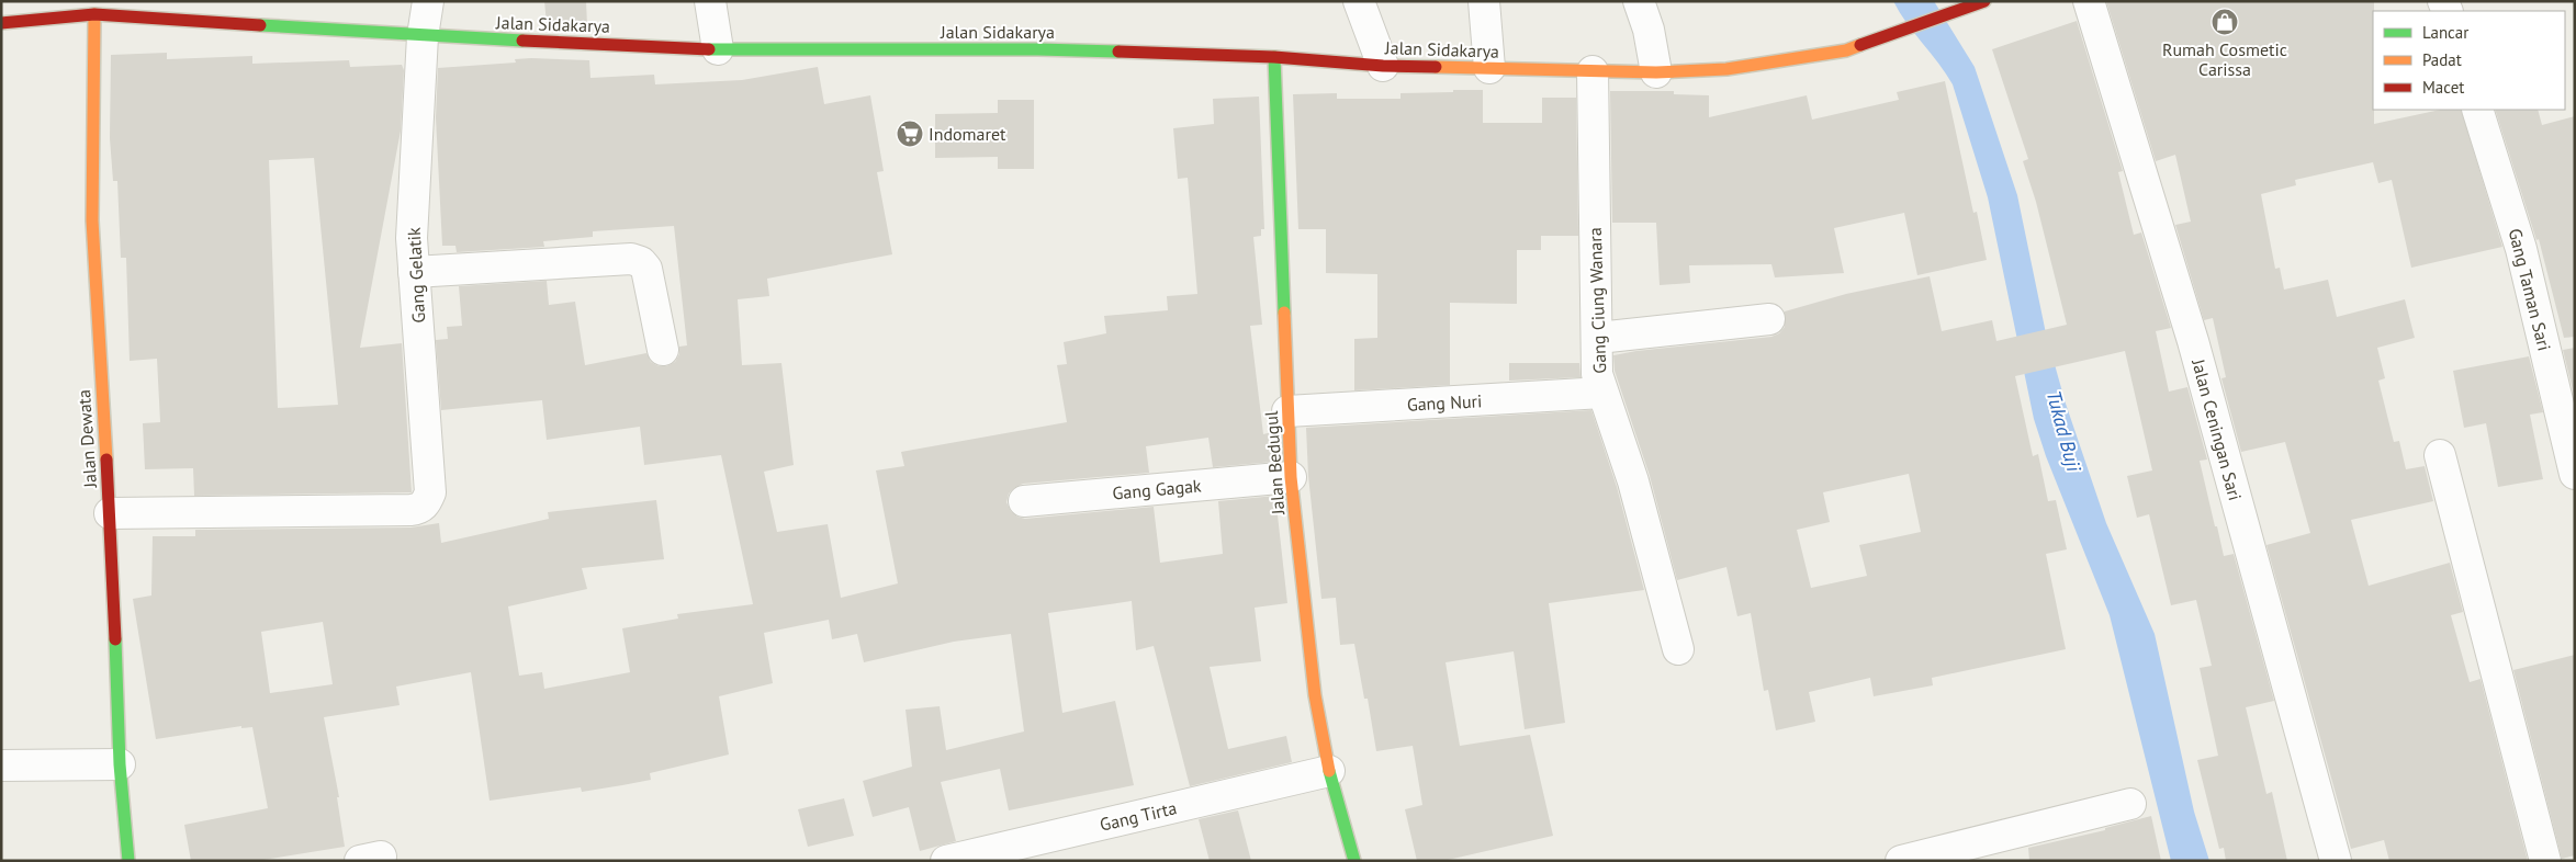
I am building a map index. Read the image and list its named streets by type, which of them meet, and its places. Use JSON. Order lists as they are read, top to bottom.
{
  "streets": {
    "street": [
      "Jalan Sidakarya",
      "Gang Gelatik",
      "Gang Taman Sari",
      "Gang Ciung Wanara",
      "Gang Nuri",
      "Jalan Ceningan Sari",
      "Jalan Dewata",
      "Jalan Bedugul",
      "Gang Gagak",
      "Gang Tirta"
    ]
  },
  "crossings": [
    ["Jalan Sidakarya", "Gang Gelatik"],
    ["Jalan Sidakarya", "Gang Ciung Wanara"],
    ["Jalan Sidakarya", "Jalan Dewata"],
    ["Jalan Sidakarya", "Jalan Bedugul"],
    ["Gang Gelatik", "Jalan Dewata"],
    ["Gang Ciung Wanara", "Gang Nuri"],
    ["Gang Nuri", "Jalan Bedugul"],
    ["Jalan Bedugul", "Gang Gagak"],
    ["Jalan Bedugul", "Gang Tirta"]
  ],
  "water": ["Tukad Buji"],
  "places": {
    "shop": ["Rumah Cosmetic Carissa"],
    "supermarket": ["Indomaret"]
  },
  "legend": ["Lancar", "Padat", "Macet"]
}
